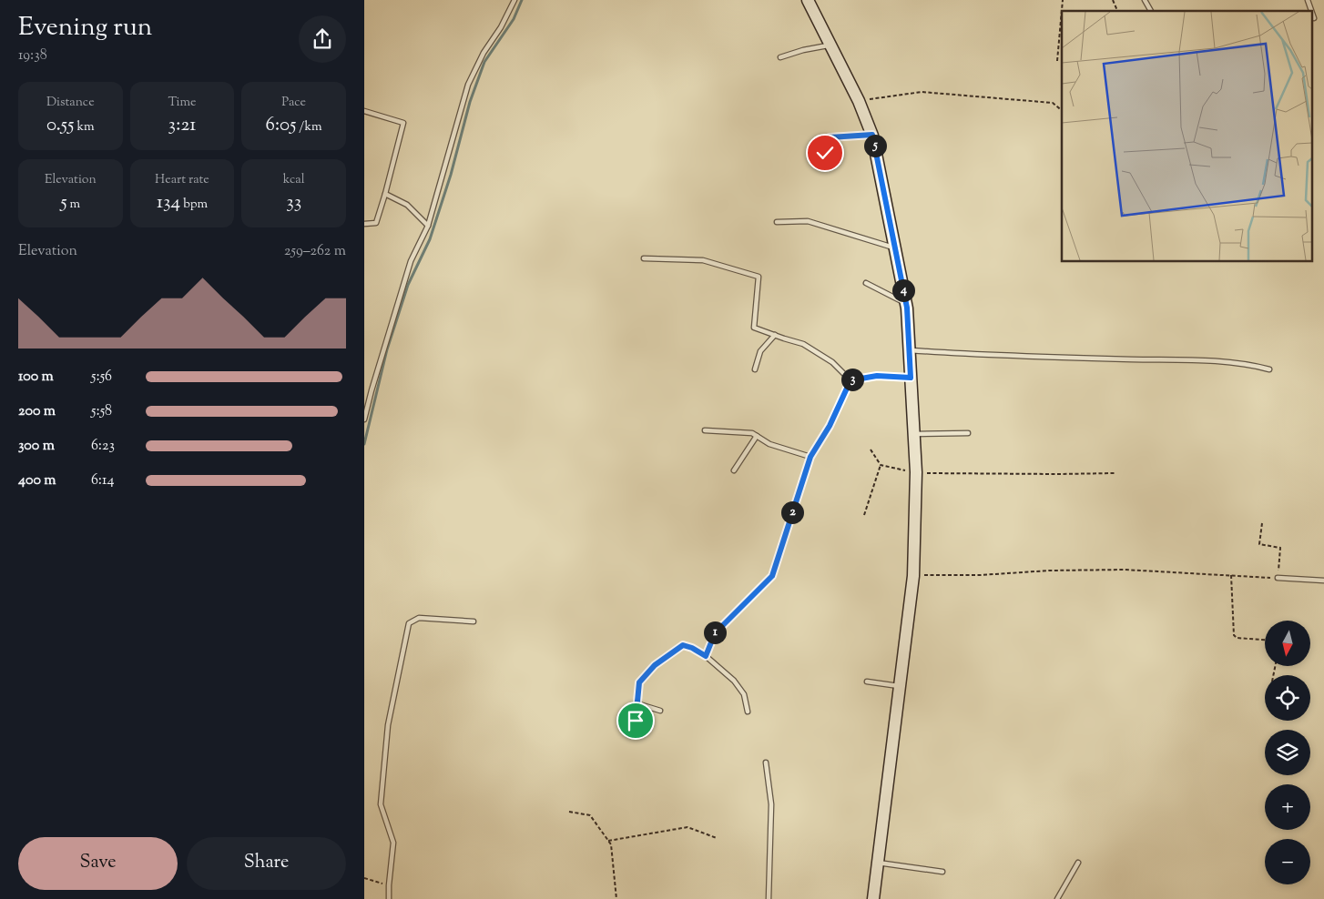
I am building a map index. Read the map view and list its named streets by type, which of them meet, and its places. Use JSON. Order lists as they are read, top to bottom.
{
  "north": "bottom",
  "page": {
    "heading": ["Evening run", "19:38"],
    "stats": [
      ["Distance", "0.55 km"],
      ["Time", "3:21"],
      ["Pace", "6:05 /km"],
      ["Elevation", "5 m"],
      ["Heart rate", "134 bpm"],
      ["kcal", "33"]
    ],
    "pins": [
      "5",
      "4",
      "3",
      "2",
      "1"
    ],
    "chart": ["Elevation", "259–262 m"],
    "list": [
      {
        "name": "100 m",
        "note": "5:56"
      },
      {
        "name": "200 m",
        "note": "5:58"
      },
      {
        "name": "300 m",
        "note": "6:23"
      },
      {
        "name": "400 m",
        "note": "6:14"
      }
    ],
    "map_buttons": ["+", "−"],
    "buttons": ["Save", "Share"]
  }
}
